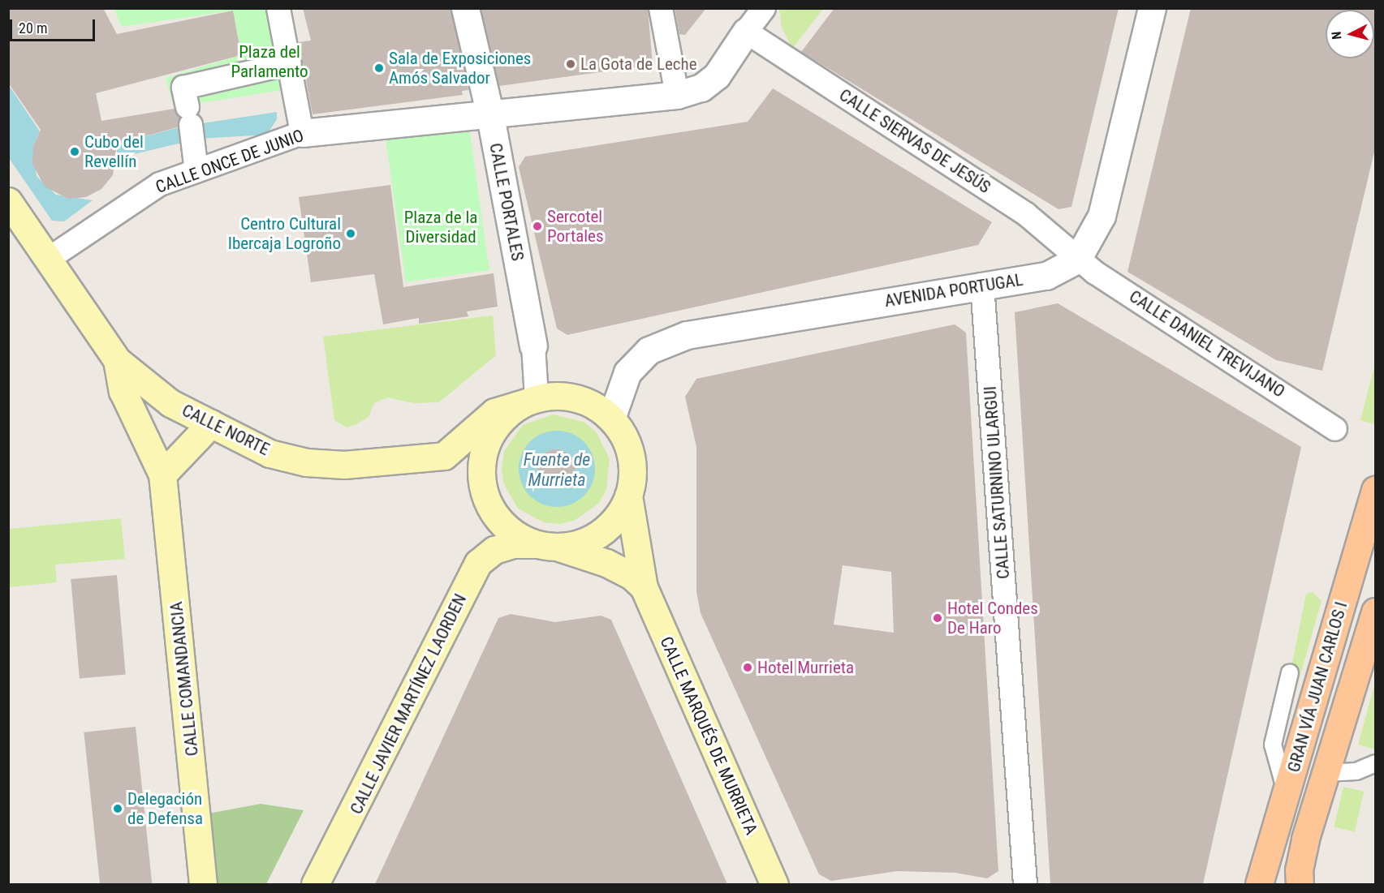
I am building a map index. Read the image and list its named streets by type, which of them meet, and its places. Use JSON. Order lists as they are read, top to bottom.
{
  "streets": {
    "main road": [
      "CALLE NORTE",
      "CALLE COMANDANCIA",
      "GRAN VÍA JUAN CARLOS I",
      "CALLE JAVIER MARTÍNEZ LAORDEN",
      "CALLE MARQUÉS DE MURRIETA"
    ],
    "street": [
      "CALLE SIERVAS DE JESÚS",
      "CALLE ONCE DE JUNIO",
      "CALLE PORTALES",
      "AVENIDA PORTUGAL",
      "CALLE DANIEL TREVIJANO",
      "CALLE SATURNINO ULARGUI"
    ]
  },
  "crossings": [
    ["CALLE SIERVAS DE JESÚS", "CALLE ONCE DE JUNIO"],
    ["CALLE SIERVAS DE JESÚS", "AVENIDA PORTUGAL"],
    ["CALLE SIERVAS DE JESÚS", "CALLE DANIEL TREVIJANO"],
    ["CALLE ONCE DE JUNIO", "CALLE PORTALES"],
    ["CALLE ONCE DE JUNIO", "CALLE NORTE"],
    ["CALLE PORTALES", "AVENIDA PORTUGAL"],
    ["CALLE PORTALES", "CALLE NORTE"],
    ["CALLE PORTALES", "CALLE JAVIER MARTÍNEZ LAORDEN"],
    ["CALLE PORTALES", "CALLE MARQUÉS DE MURRIETA"],
    ["AVENIDA PORTUGAL", "CALLE DANIEL TREVIJANO"],
    ["AVENIDA PORTUGAL", "CALLE NORTE"],
    ["AVENIDA PORTUGAL", "CALLE SATURNINO ULARGUI"],
    ["AVENIDA PORTUGAL", "CALLE JAVIER MARTÍNEZ LAORDEN"],
    ["AVENIDA PORTUGAL", "CALLE MARQUÉS DE MURRIETA"],
    ["CALLE NORTE", "CALLE COMANDANCIA"],
    ["CALLE NORTE", "CALLE JAVIER MARTÍNEZ LAORDEN"],
    ["CALLE NORTE", "CALLE MARQUÉS DE MURRIETA"],
    ["CALLE JAVIER MARTÍNEZ LAORDEN", "CALLE MARQUÉS DE MURRIETA"]
  ],
  "water": ["Fuente de Murrieta"],
  "parks": ["Plaza del Parlamento", "Plaza de la Diversidad"],
  "places": [
    "La Gota de Leche",
    "Sala de Exposiciones Amós Salvador",
    "Cubo del Revellín",
    "Sercotel Portales",
    "Centro Cultural Ibercaja Logroño",
    "Hotel Condes De Haro",
    "Hotel Murrieta",
    "Delegación de Defensa"
  ],
  "scale_bar": "20 m",
  "north": "left"
}
